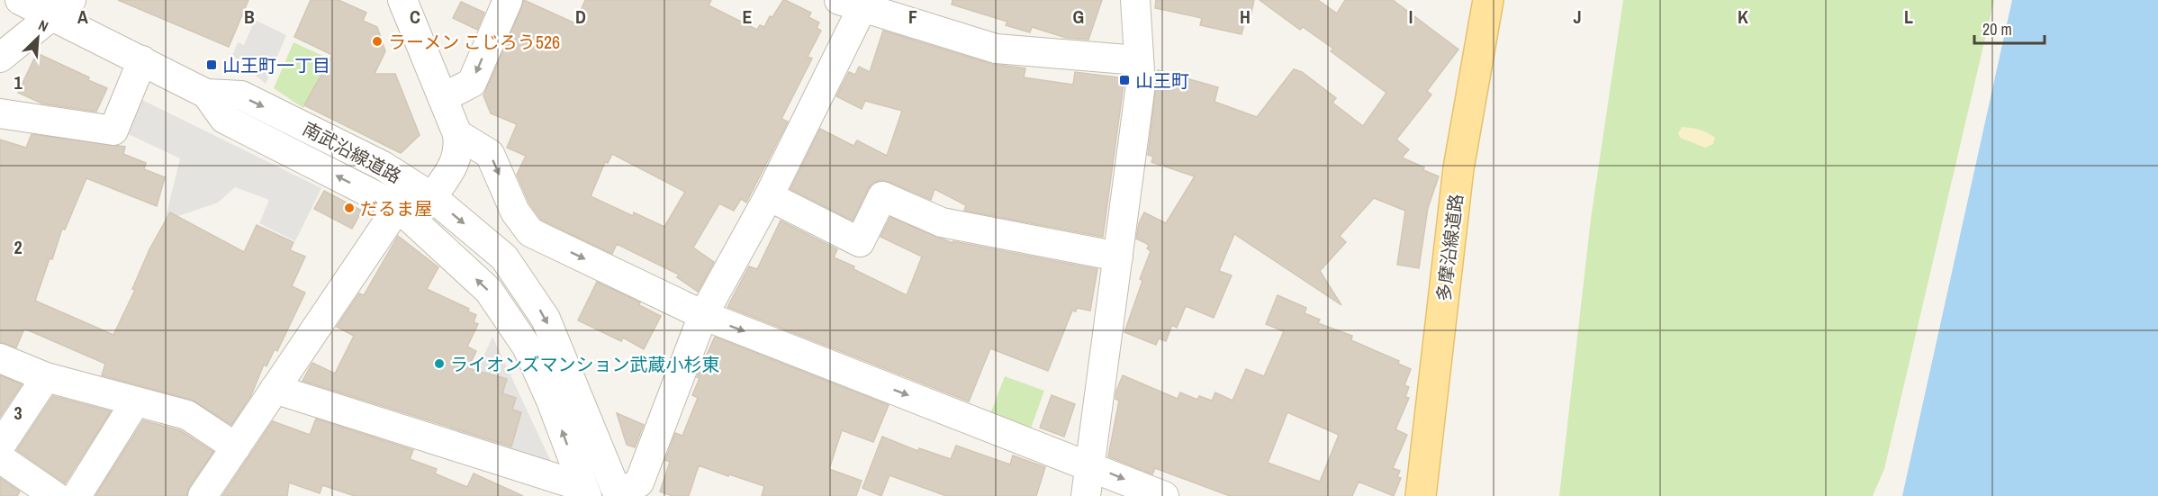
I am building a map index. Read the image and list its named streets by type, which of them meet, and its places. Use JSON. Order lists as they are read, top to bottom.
{
  "streets": {
    "main road": ["多摩沿線道路"],
    "street": ["南武沿線道路"]
  },
  "places": {
    "other": ["ラーメン こじろう526", "だるま屋", "ライオンズマンション武蔵小杉東"],
    "transit": ["山王町一丁目", "山王町"]
  },
  "scale_bar": "20 m",
  "north": "top right",
  "grid": {
    "columns": [
      "A",
      "B",
      "C",
      "D",
      "E",
      "F",
      "G",
      "H",
      "I",
      "J",
      "K",
      "L"
    ],
    "rows": ["1", "2", "3"]
  }
}
